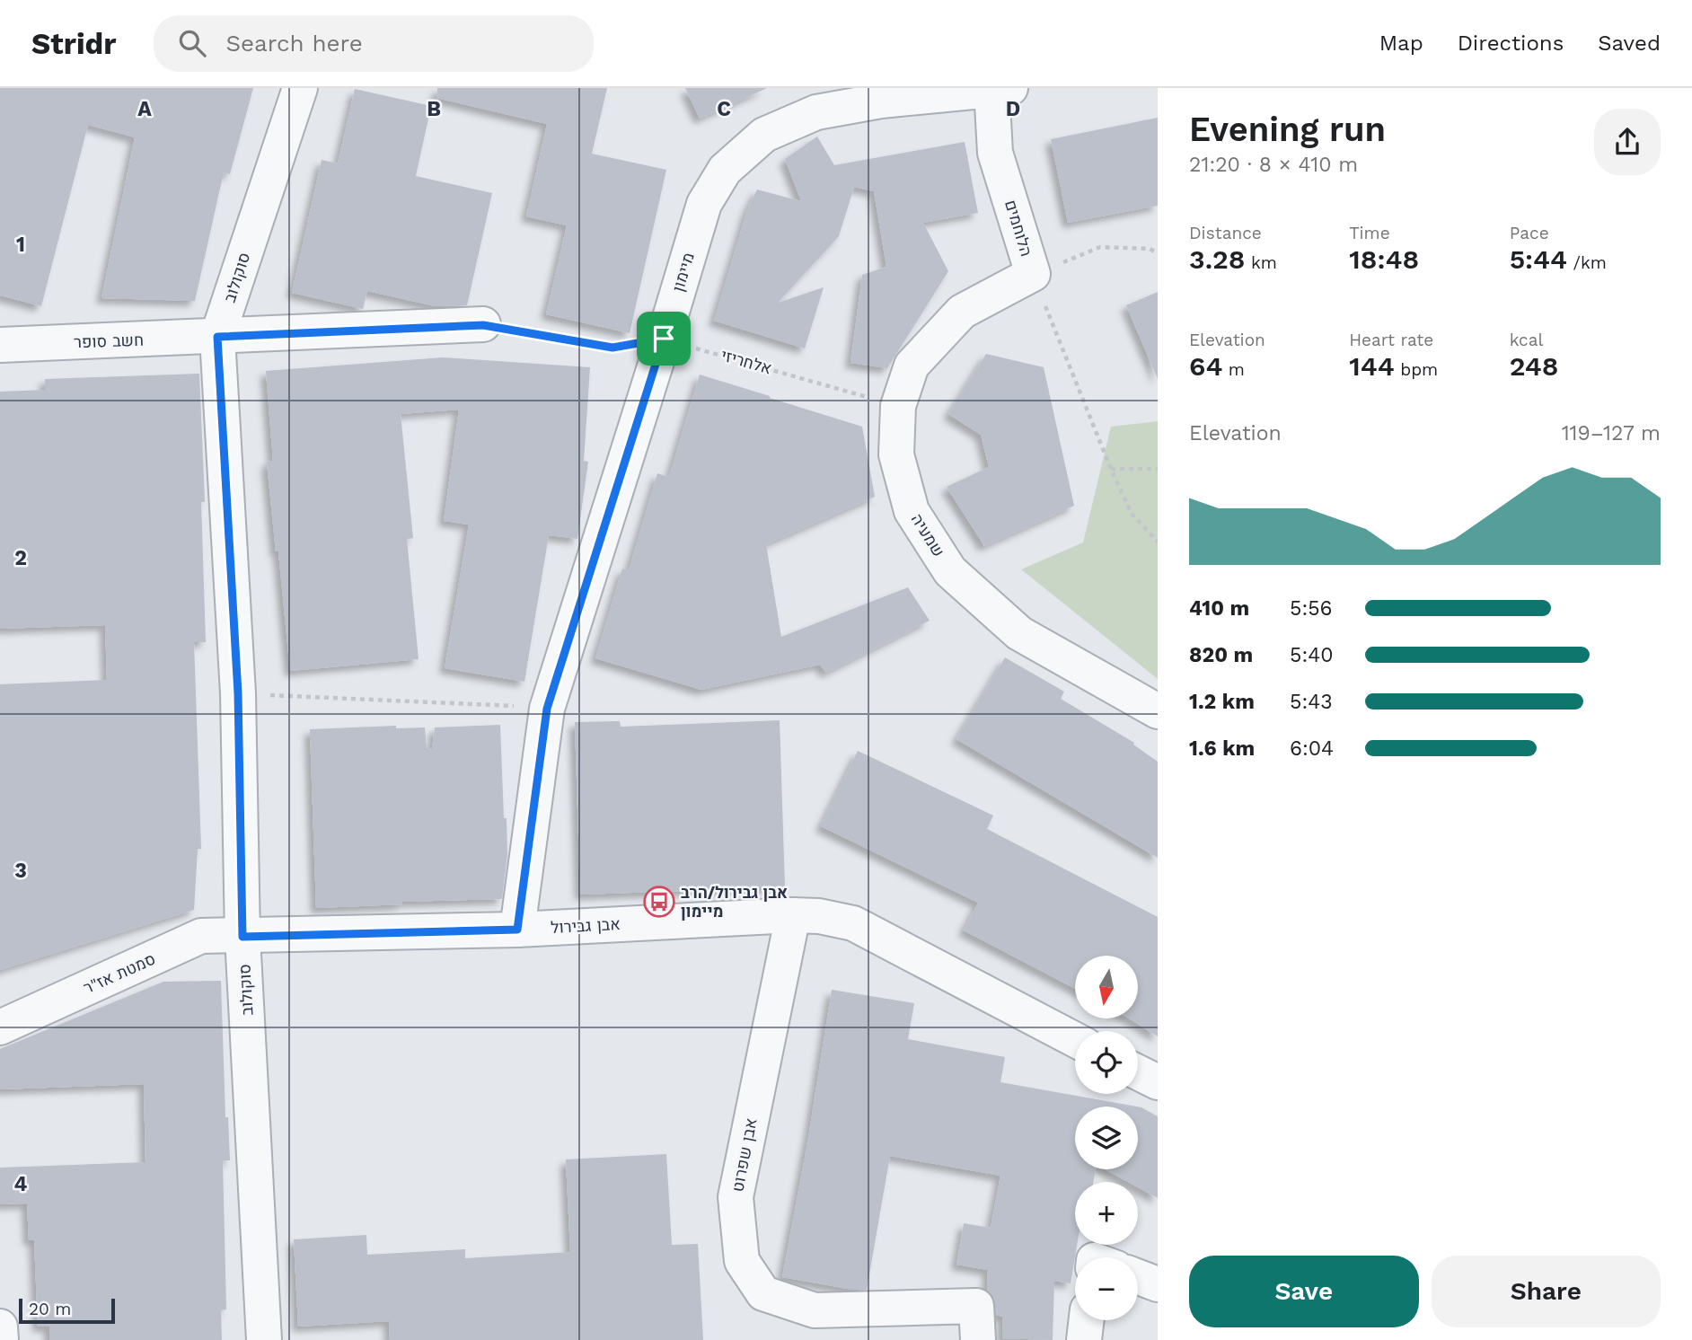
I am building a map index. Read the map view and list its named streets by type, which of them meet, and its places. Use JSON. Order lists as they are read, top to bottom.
{
  "streets": {
    "street": [
      "הלוחמים",
      "מיימון",
      "סוקולוב",
      "חשב סופר",
      "שמעיה",
      "אבן גבירול",
      "סמטת אז\"ר",
      "אבן שפרוט"
    ],
    "path": ["אלחריזי"]
  },
  "crossings": [
    ["הלוחמים", "מיימון"],
    ["הלוחמים", "שמעיה"],
    ["מיימון", "אלחריזי"],
    ["מיימון", "אבן גבירול"],
    ["סוקולוב", "חשב סופר"],
    ["סוקולוב", "אבן גבירול"],
    ["סוקולוב", "סמטת אז\"ר"],
    ["אלחריזי", "שמעיה"],
    ["אבן גבירול", "סמטת אז\"ר"],
    ["אבן גבירול", "אבן שפרוט"]
  ],
  "places": {
    "bus stop": ["אבן גבירול/הרב מיימון"]
  },
  "scale_bar": "20 m",
  "north": "bottom",
  "page": {
    "header": "Stridr",
    "search": "Search here",
    "nav": ["Map", "Directions", "Saved"],
    "heading": ["Evening run", "21:20 · 8 × 410 m"],
    "stats": [
      ["Distance", "3.28 km"],
      ["Time", "18:48"],
      ["Pace", "5:44 /km"],
      ["Elevation", "64 m"],
      ["Heart rate", "144 bpm"],
      ["kcal", "248"]
    ],
    "chart": ["Elevation", "119–127 m"],
    "list": [
      {
        "name": "410 m",
        "note": "5:56"
      },
      {
        "name": "820 m",
        "note": "5:40"
      },
      {
        "name": "1.2 km",
        "note": "5:43"
      },
      {
        "name": "1.6 km",
        "note": "6:04"
      }
    ],
    "map_buttons": ["+", "−"],
    "buttons": ["Save", "Share"],
    "scale": "20 m"
  },
  "grid": {
    "columns": [
      "A",
      "B",
      "C",
      "D"
    ],
    "rows": [
      "1",
      "2",
      "3",
      "4"
    ]
  }
}
